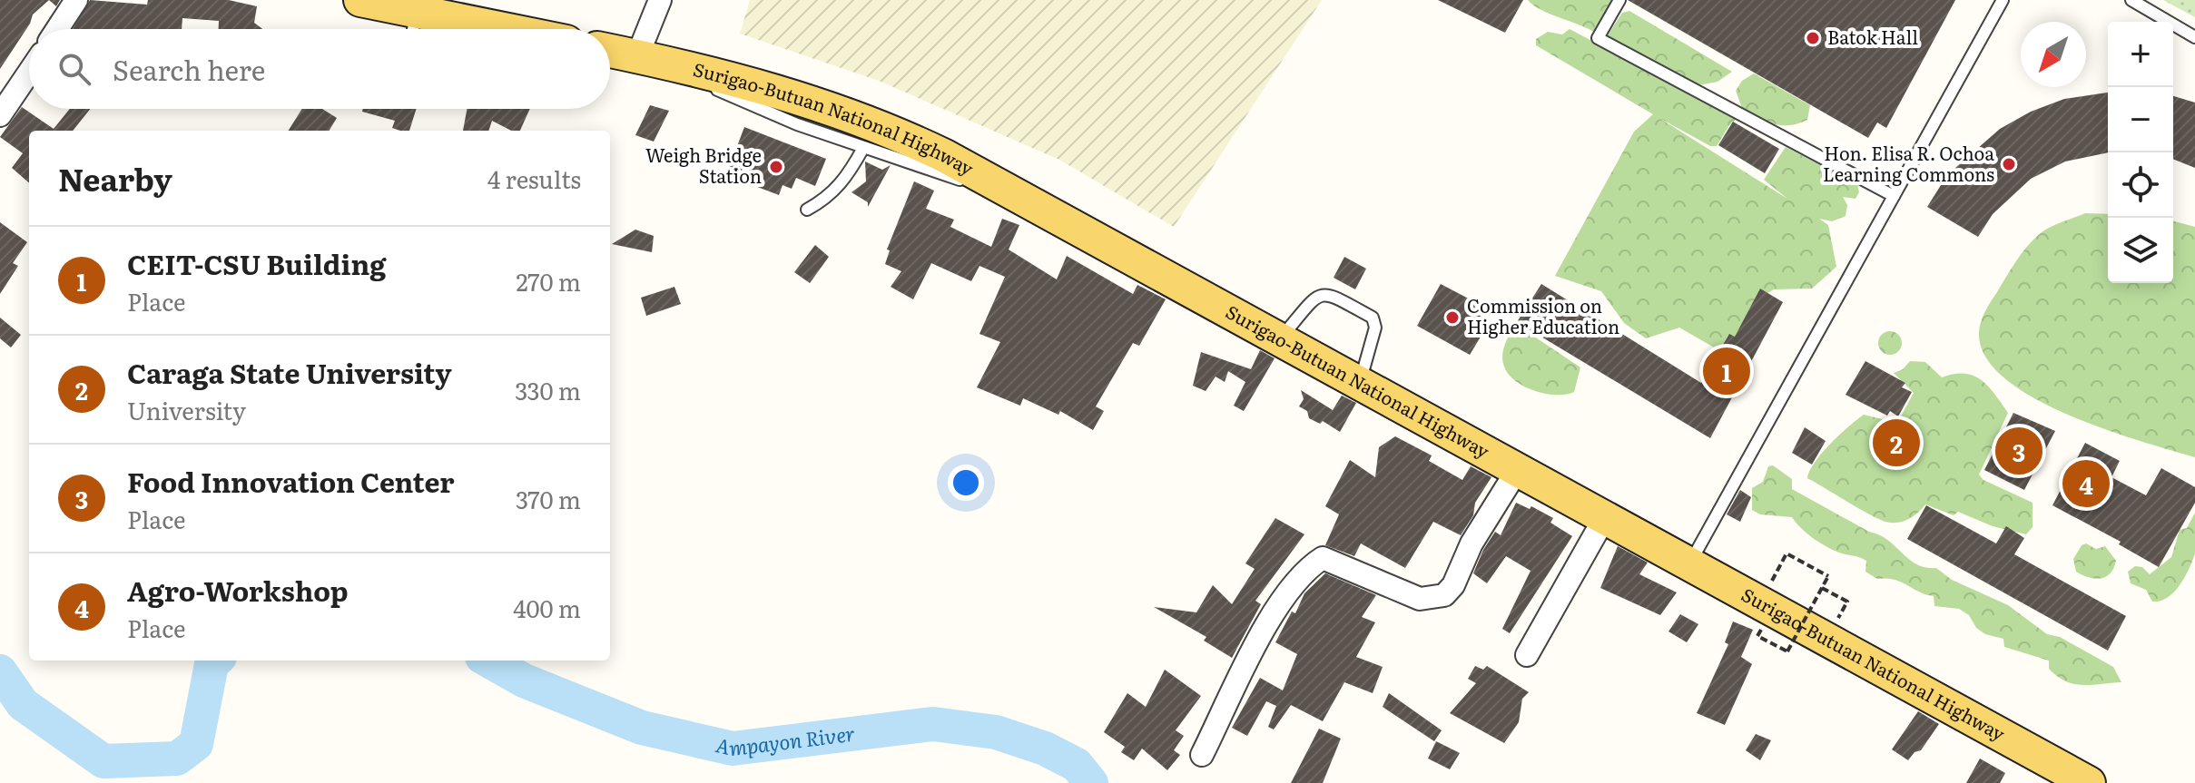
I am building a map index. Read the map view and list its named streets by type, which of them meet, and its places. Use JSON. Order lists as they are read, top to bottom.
{
  "streets": {
    "main road": ["Surigao-Butuan National Highway"]
  },
  "water": ["Ampayon River"],
  "places": [
    "Batok Hall",
    "Hon. Elisa R. Ochoa Learning Commons",
    "Weigh Bridge Station",
    "Commission on Higher Education"
  ],
  "north": "bottom left",
  "page": {
    "map_buttons": ["+", "−"],
    "search": "Search here",
    "heading": ["Nearby", "4 results"],
    "list": [
      {
        "mark": "1",
        "name": "CEIT-CSU Building",
        "note": "Place",
        "value": "270 m"
      },
      {
        "mark": "2",
        "name": "Caraga State University",
        "note": "University",
        "value": "330 m"
      },
      {
        "mark": "3",
        "name": "Food Innovation Center",
        "note": "Place",
        "value": "370 m"
      },
      {
        "mark": "4",
        "name": "Agro-Workshop",
        "note": "Place",
        "value": "400 m"
      }
    ],
    "pins": [
      "1",
      "2",
      "3",
      "4"
    ]
  }
}
